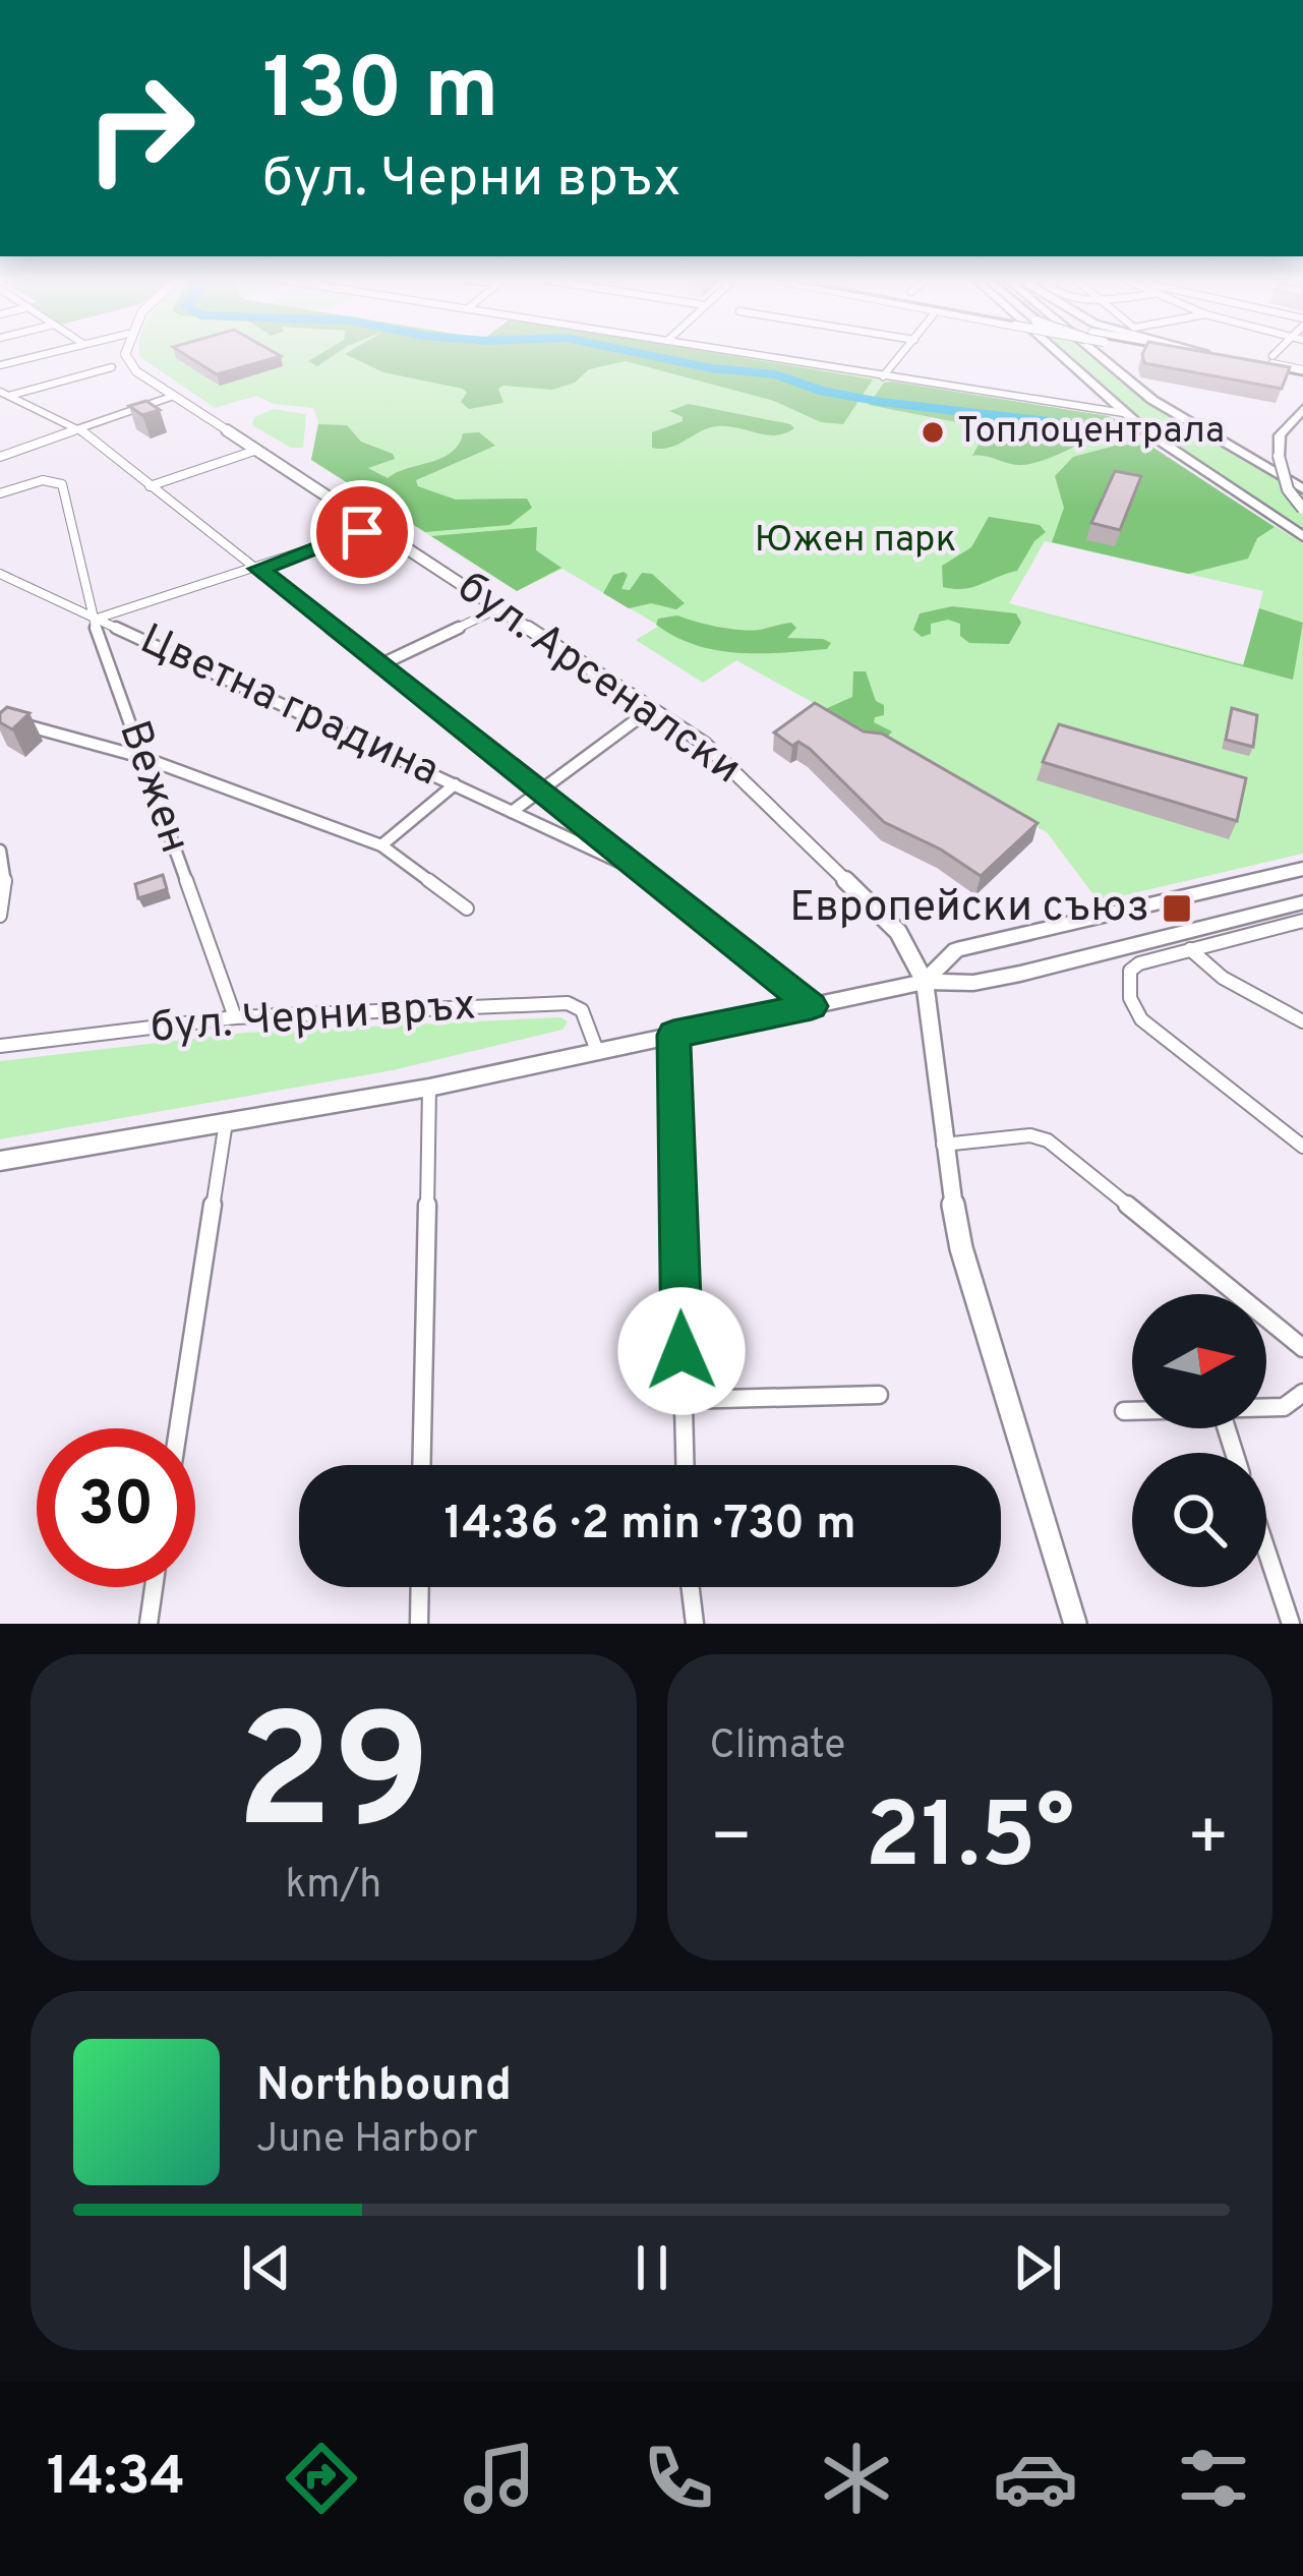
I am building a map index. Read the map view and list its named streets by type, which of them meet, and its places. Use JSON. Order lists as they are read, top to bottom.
{
  "streets": {
    "main road": ["бул. Черни връх"],
    "street": ["бул. Арсеналски", "Цветна градина", "Вежен"]
  },
  "crossings": [
    ["бул. Арсеналски", "бул. Черни връх"],
    ["Цветна градина", "Вежен"],
    ["Вежен", "бул. Черни връх"]
  ],
  "parks": ["Южен парк"],
  "places": {
    "other": ["Топлоцентрала"],
    "transit": ["Европейски съюз"]
  },
  "north": "right",
  "page": {
    "turn": ["130 m", "бул. Черни връх"],
    "limit": "30",
    "trip": "14:36 · 2 min · 730 m",
    "tile": [
      ["29", "km/h"],
      "Climate"
    ],
    "heat": ["−", "21.5°", "+"],
    "song": ["Northbound", "June Harbor"],
    "tabs": "14:34"
  }
}
